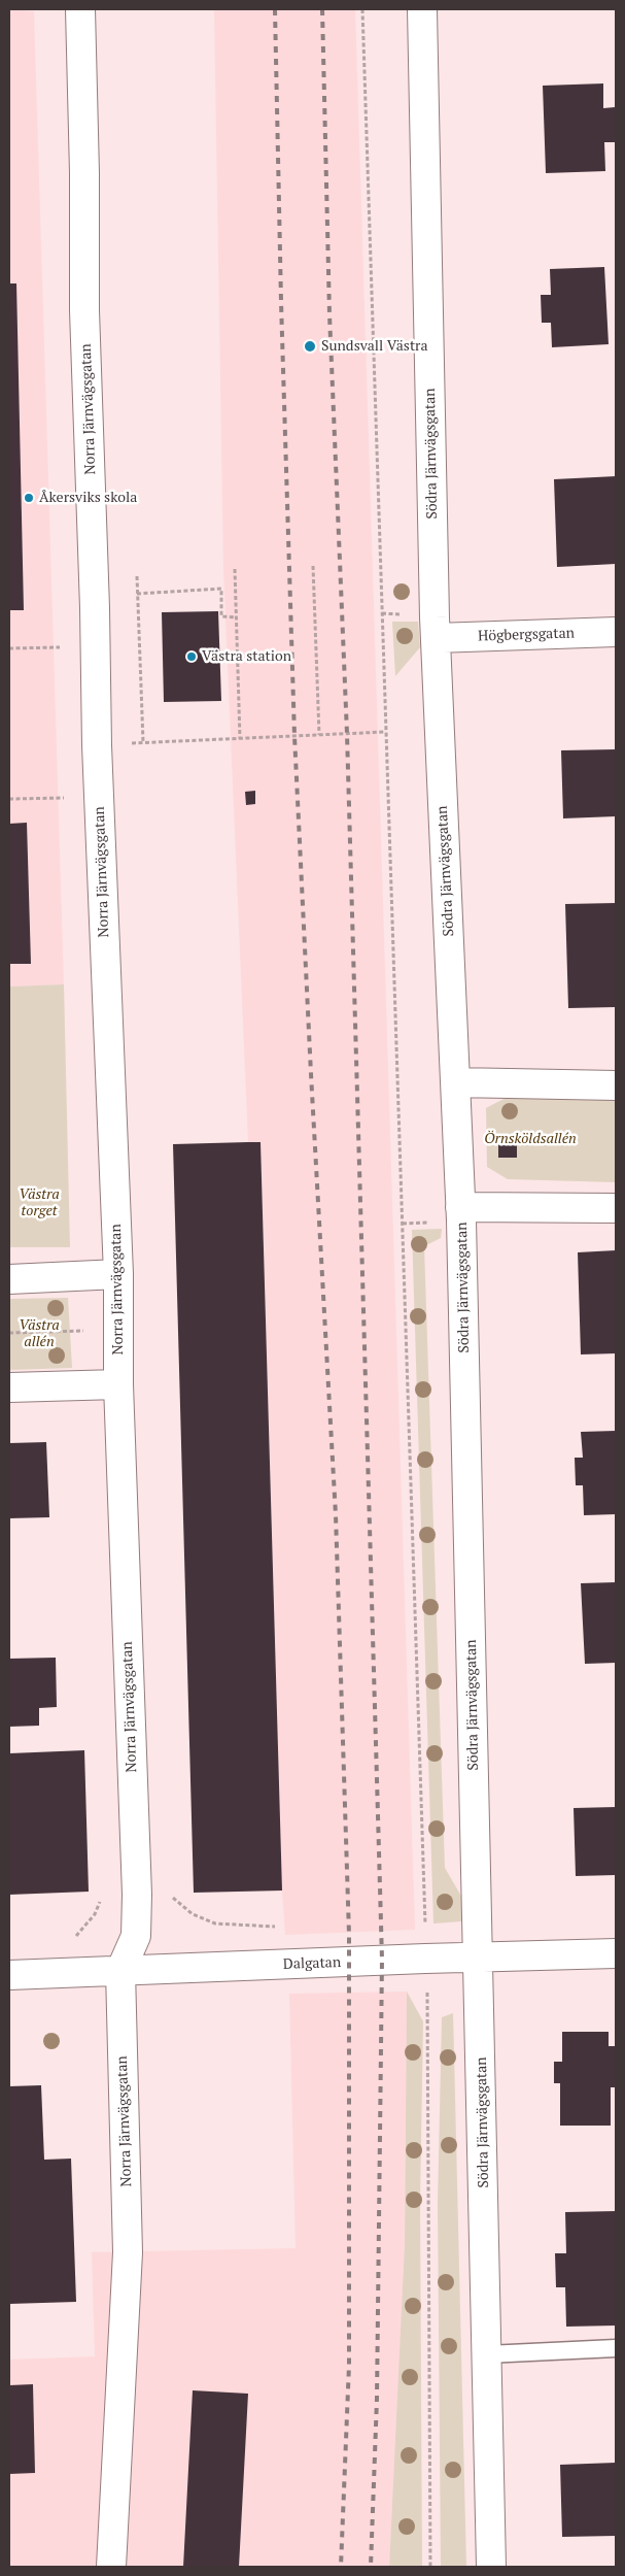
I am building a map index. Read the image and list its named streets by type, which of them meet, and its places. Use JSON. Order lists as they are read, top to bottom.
{
  "streets": {
    "street": [
      "Norra Järnvägsgatan",
      "Södra Järnvägsgatan",
      "Högbergsgatan",
      "Dalgatan"
    ]
  },
  "crossings": [
    ["Norra Järnvägsgatan", "Dalgatan"],
    ["Södra Järnvägsgatan", "Högbergsgatan"],
    ["Södra Järnvägsgatan", "Dalgatan"]
  ],
  "parks": ["Örnsköldsallén", "Västra torget", "Västra allén"],
  "places": ["Sundsvall Västra", "Åkersviks skola", "Västra station"]
}
